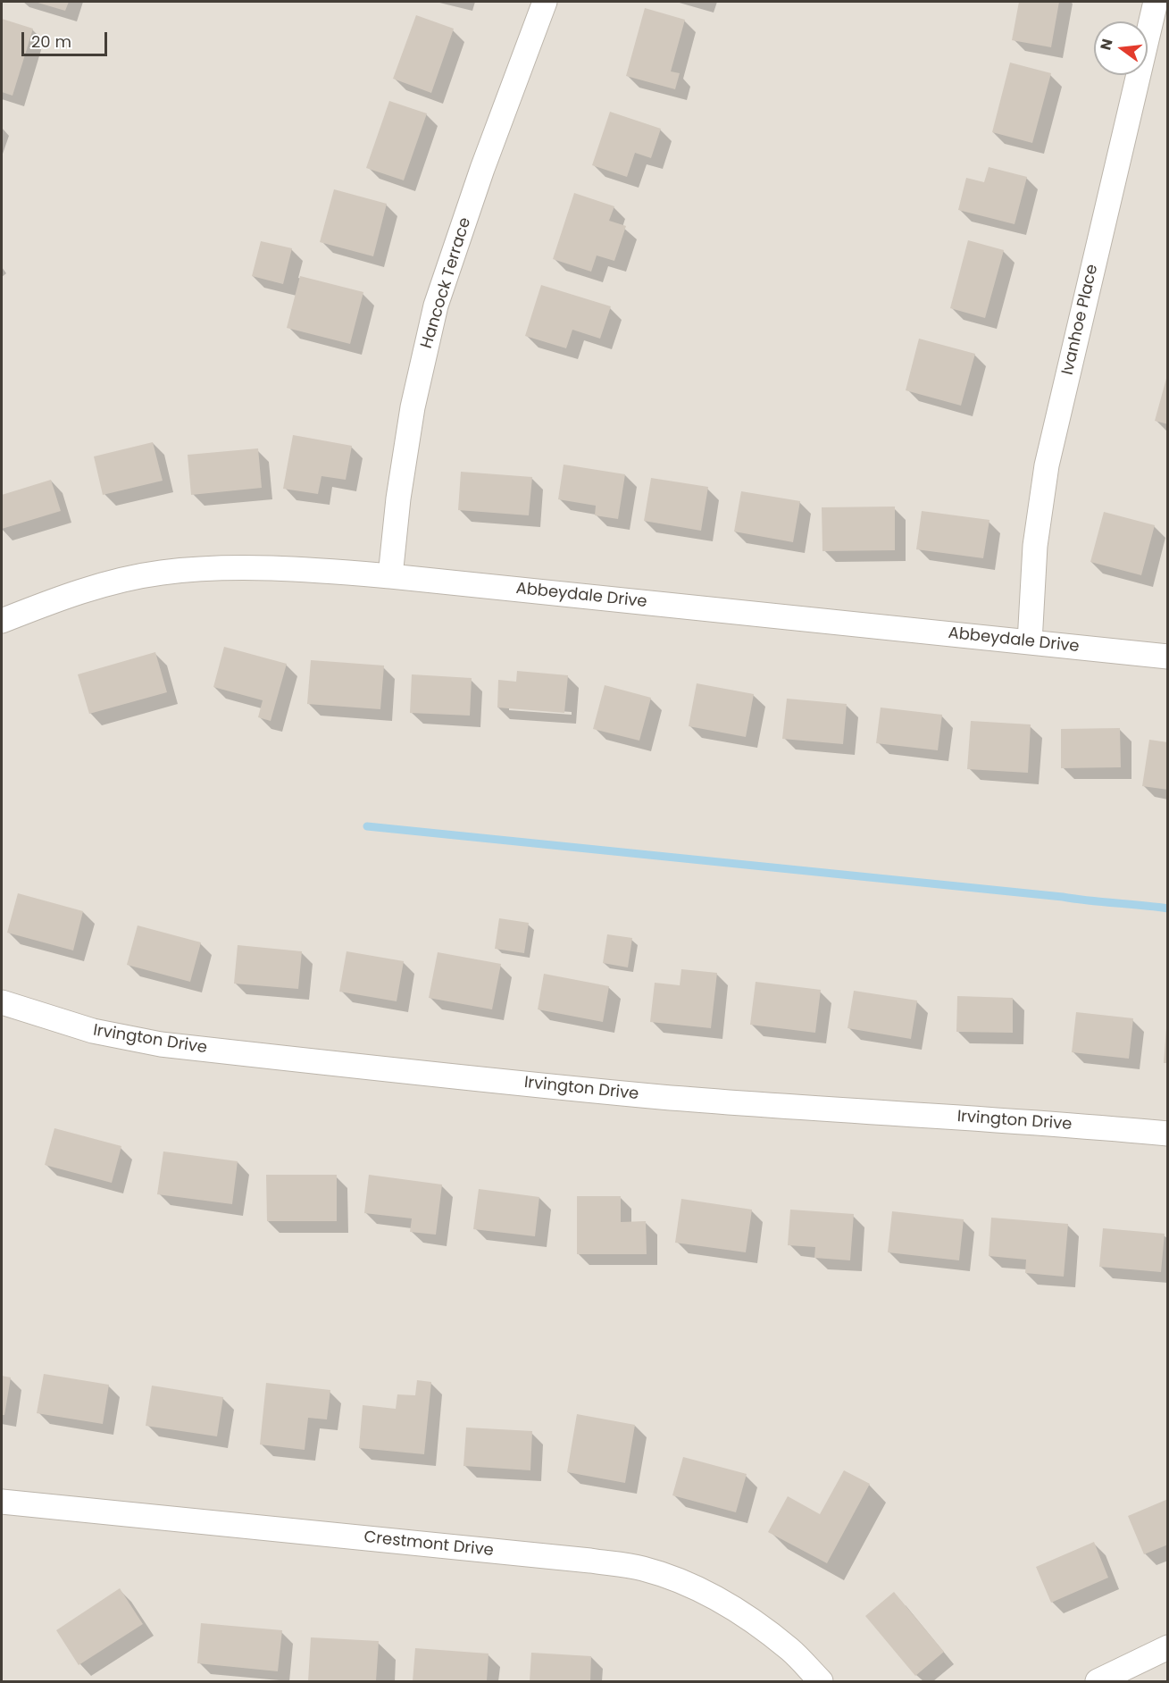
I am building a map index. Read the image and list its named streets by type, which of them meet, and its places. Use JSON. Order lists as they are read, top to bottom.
{
  "streets": {
    "street": [
      "Hancock Terrace",
      "Ivanhoe Place",
      "Abbeydale Drive",
      "Irvington Drive",
      "Crestmont Drive"
    ]
  },
  "crossings": [
    ["Hancock Terrace", "Abbeydale Drive"],
    ["Ivanhoe Place", "Abbeydale Drive"]
  ],
  "scale_bar": "20 m",
  "north": "left"
}
